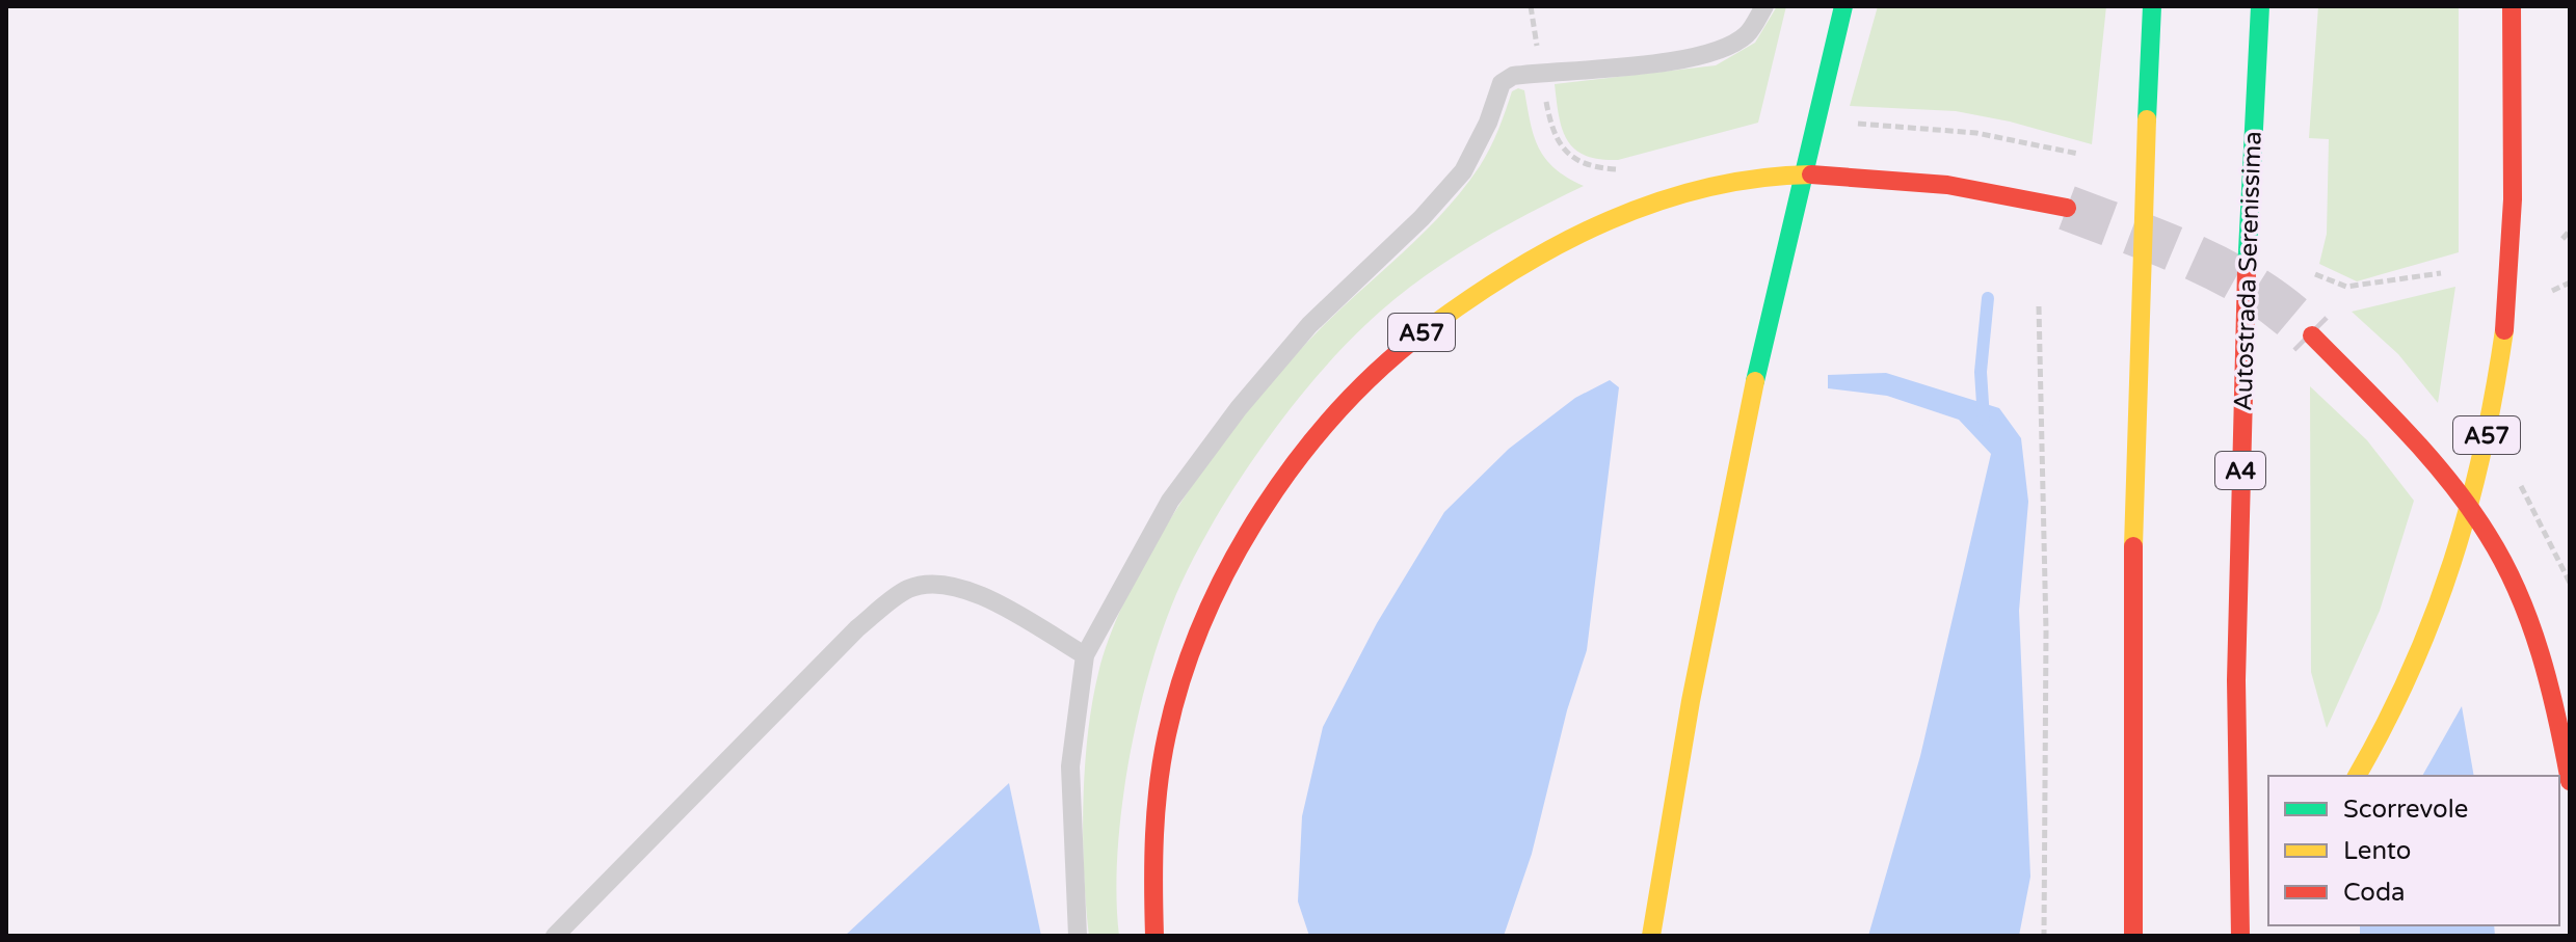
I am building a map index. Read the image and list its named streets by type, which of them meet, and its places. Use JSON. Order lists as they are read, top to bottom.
{
  "streets": {
    "highway": ["Autostrada Serenissima", "A57", "A4"]
  },
  "legend": ["Scorrevole", "Lento", "Coda"]
}
